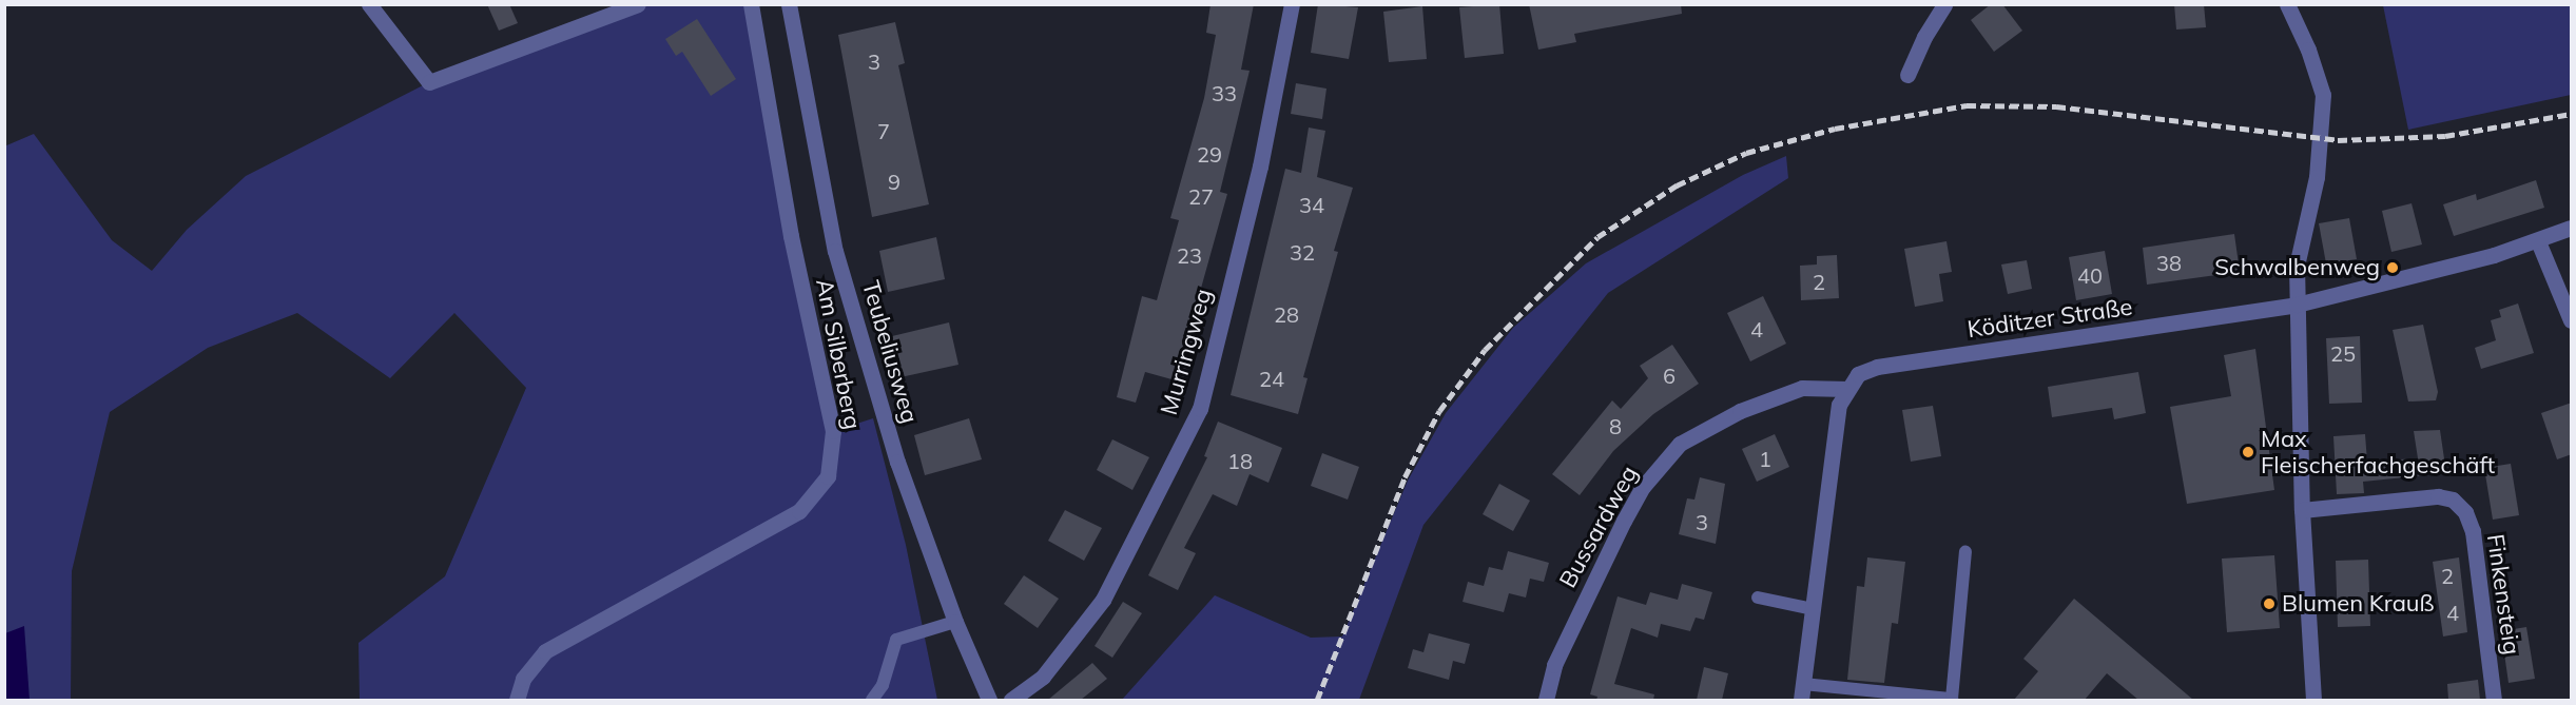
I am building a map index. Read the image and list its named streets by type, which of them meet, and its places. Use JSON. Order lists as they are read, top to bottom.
{
  "streets": {
    "street": [
      "Köditzer Straße",
      "Teubeliusweg",
      "Murringweg",
      "Am Silberberg",
      "Bussardweg",
      "Finkensteig"
    ]
  },
  "crossings": [
    ["Köditzer Straße", "Bussardweg"]
  ],
  "places": ["Schwalbenweg", "Max Fleischerfachgeschäft", "Blumen Krauß"],
  "house_numbers": [
    "3",
    "33",
    "7",
    "29",
    "9",
    "27",
    "34",
    "32",
    "23",
    "38",
    "40",
    "2",
    "28",
    "4",
    "25",
    "6",
    "24",
    "8",
    "1",
    "18",
    "3",
    "2",
    "4"
  ]
}
